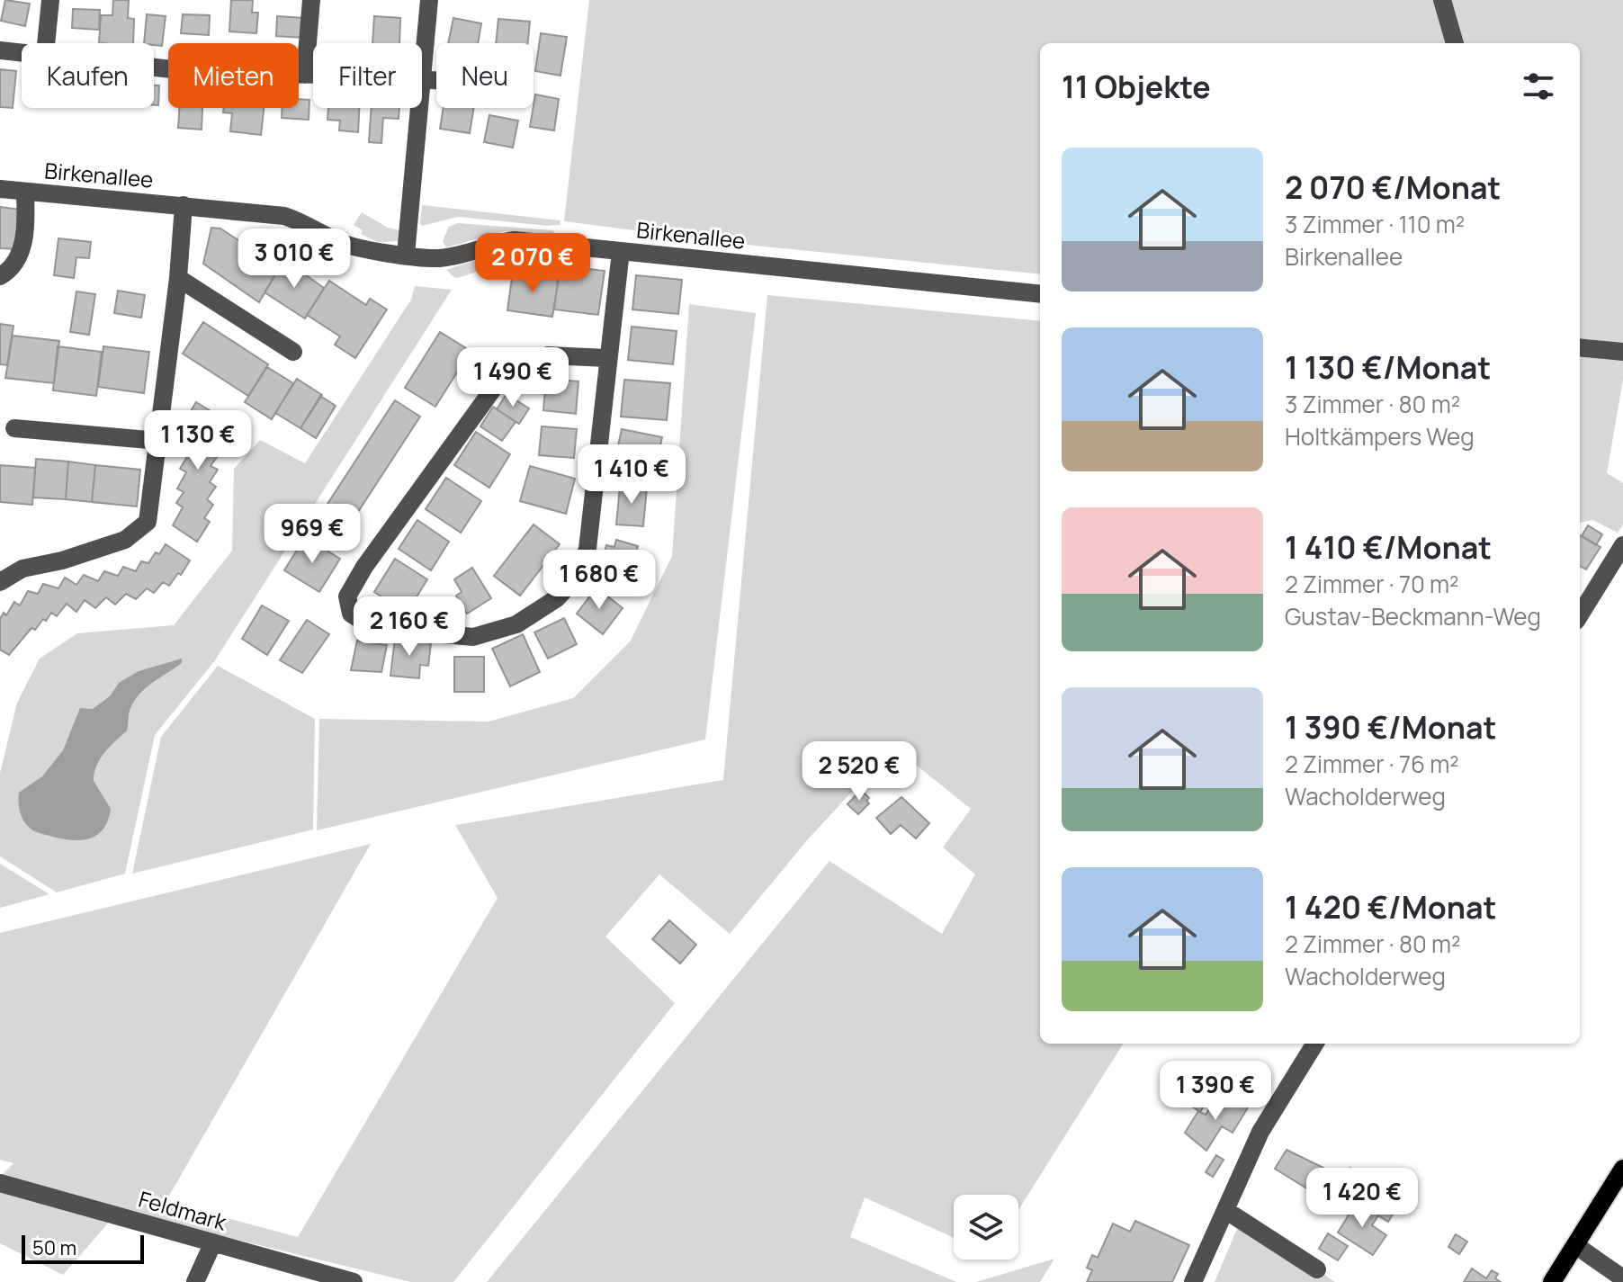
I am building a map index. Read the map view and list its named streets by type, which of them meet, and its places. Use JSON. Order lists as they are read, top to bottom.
{
  "streets": {
    "street": ["Birkenallee", "Feldmark"]
  },
  "scale_bar": "50 m",
  "page": {
    "chip": [
      "Kaufen",
      "Mieten",
      "Filter",
      "Neu"
    ],
    "heading": "11 Objekte",
    "list": [
      {
        "name": "2 070 €/Monat",
        "note": "3 Zimmer · 110 m² · Birkenallee"
      },
      {
        "name": "1 130 €/Monat",
        "note": "3 Zimmer · 80 m² · Holtkämpers Weg"
      },
      {
        "name": "1 410 €/Monat",
        "note": "2 Zimmer · 70 m² · Gustav-Beckmann-Weg"
      },
      {
        "name": "1 390 €/Monat",
        "note": "2 Zimmer · 76 m² · Wacholderweg"
      },
      {
        "name": "1 420 €/Monat",
        "note": "2 Zimmer · 80 m² · Wacholderweg"
      }
    ],
    "price": [
      "3 010 €",
      "2 070 €",
      "1 490 €",
      "1 130 €",
      "1 410 €",
      "969 €",
      "1 680 €",
      "2 160 €",
      "2 520 €",
      "1 390 €",
      "1 420 €"
    ],
    "scale": "50 m"
  }
}
